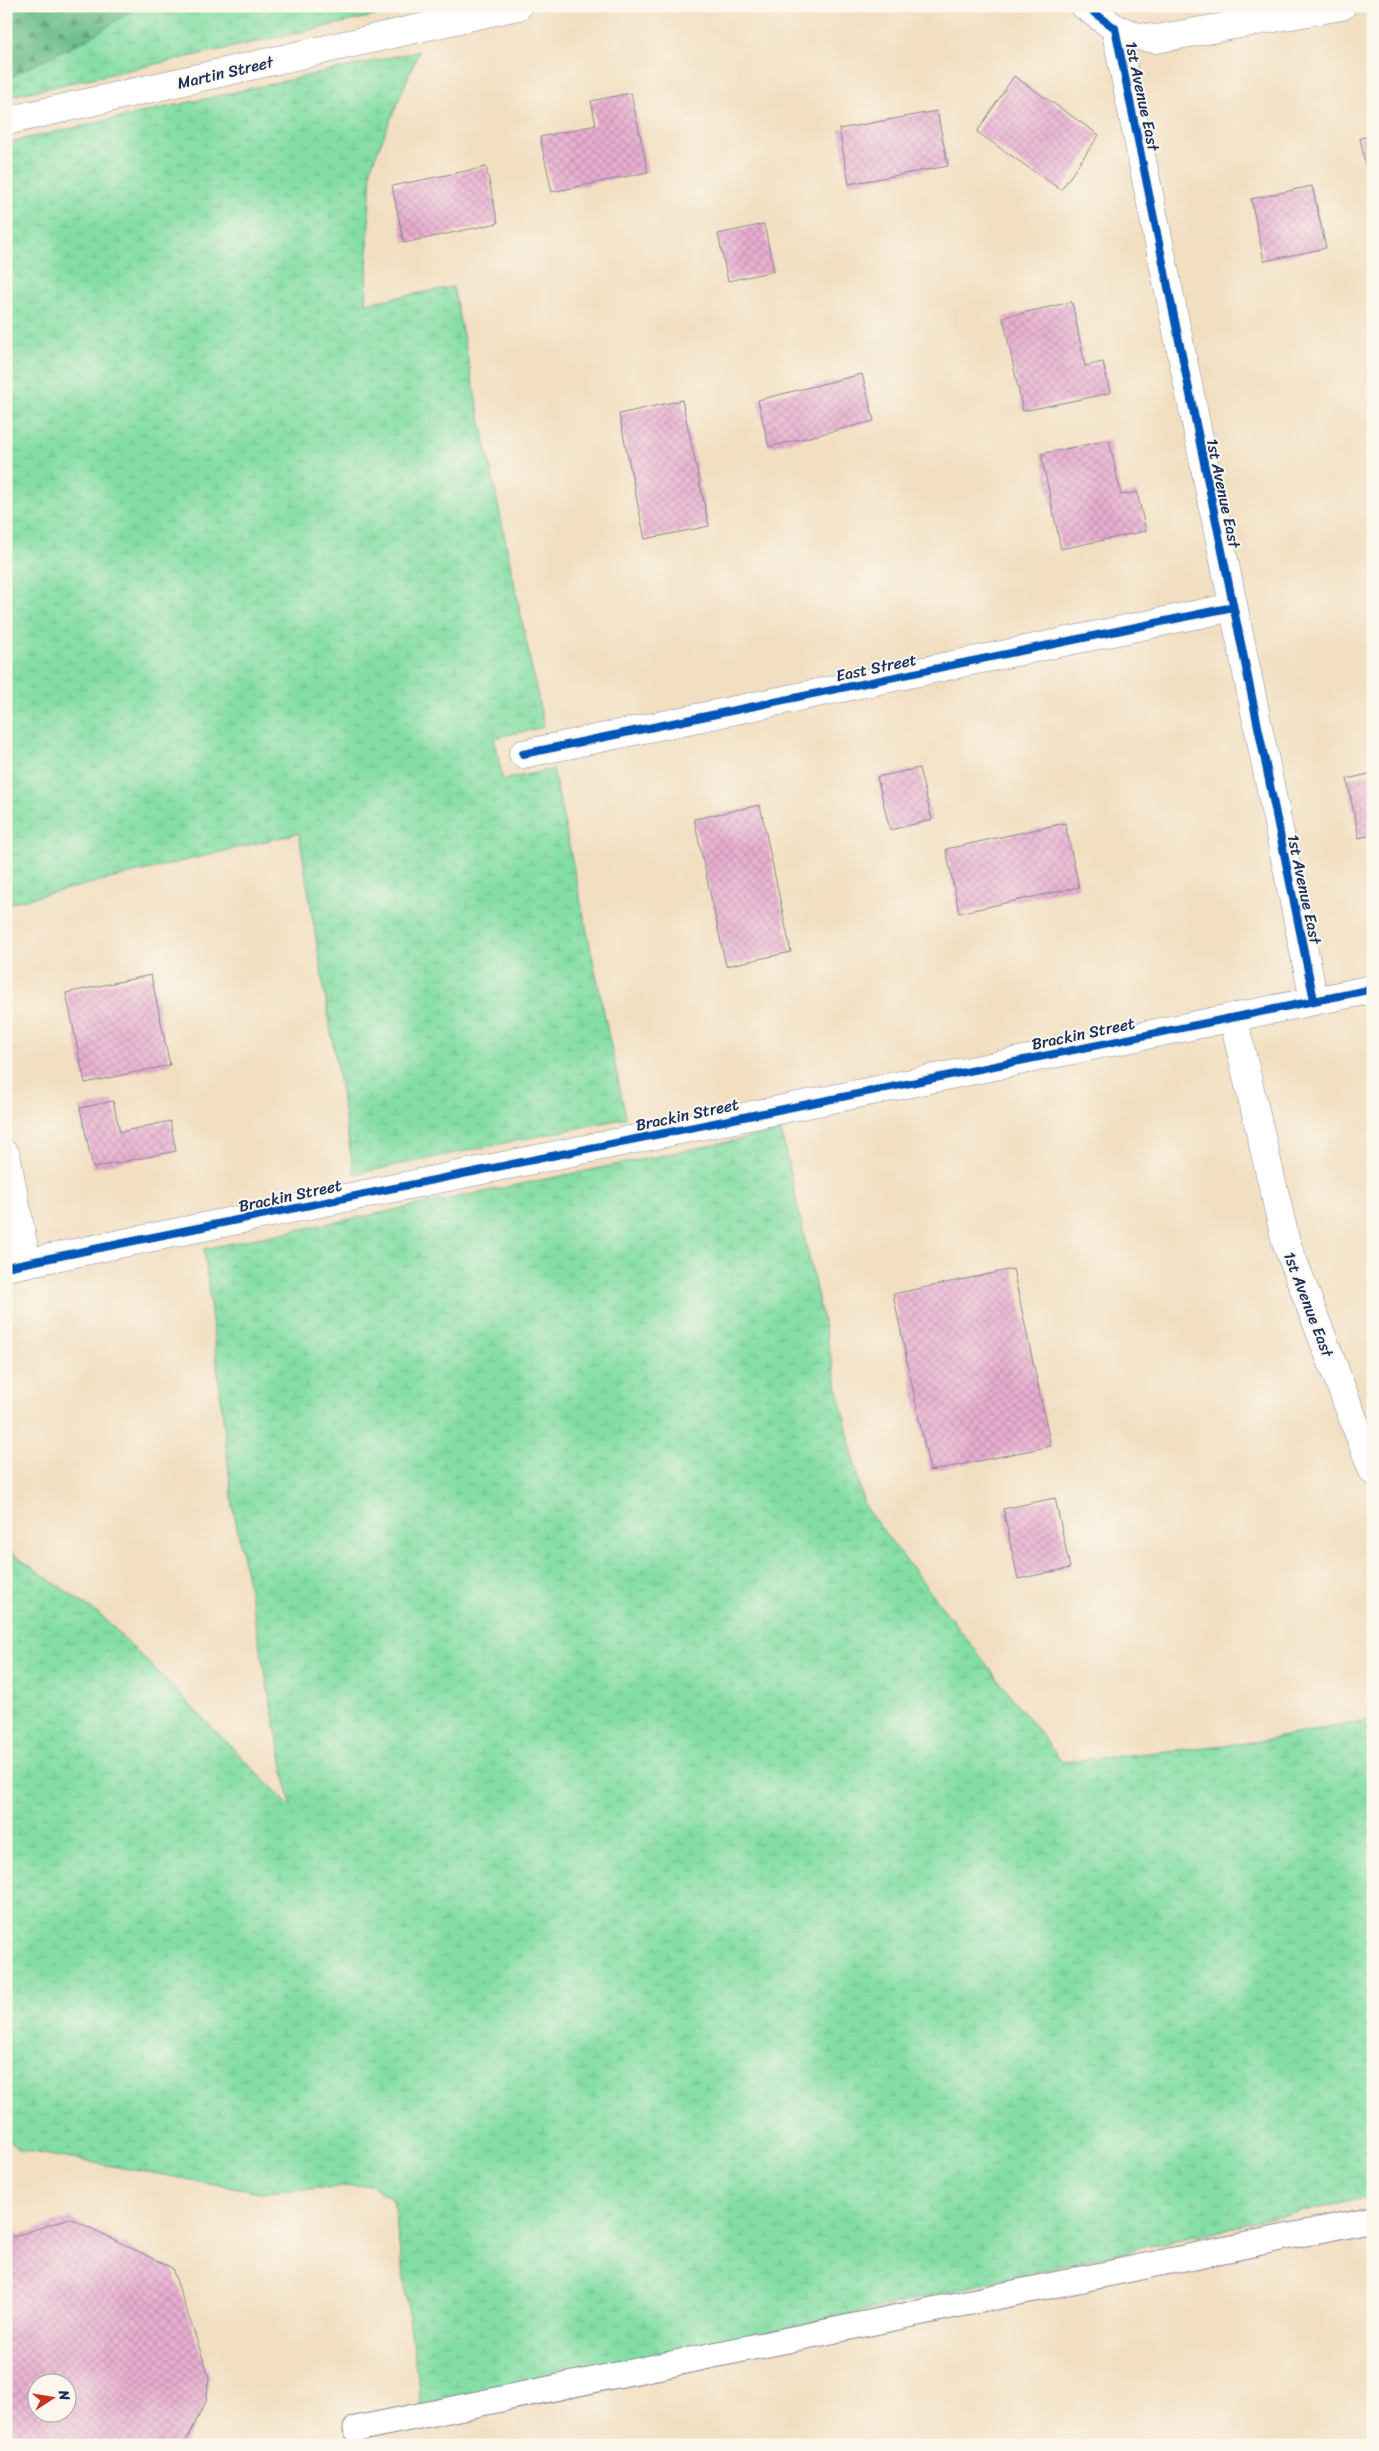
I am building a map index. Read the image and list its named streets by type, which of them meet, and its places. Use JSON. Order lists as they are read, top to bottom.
{
  "streets": {
    "street": [
      "Martin Street",
      "1st Avenue East",
      "East Street",
      "Brackin Street"
    ]
  },
  "crossings": [
    ["1st Avenue East", "East Street"],
    ["1st Avenue East", "Brackin Street"]
  ],
  "north": "right"
}
